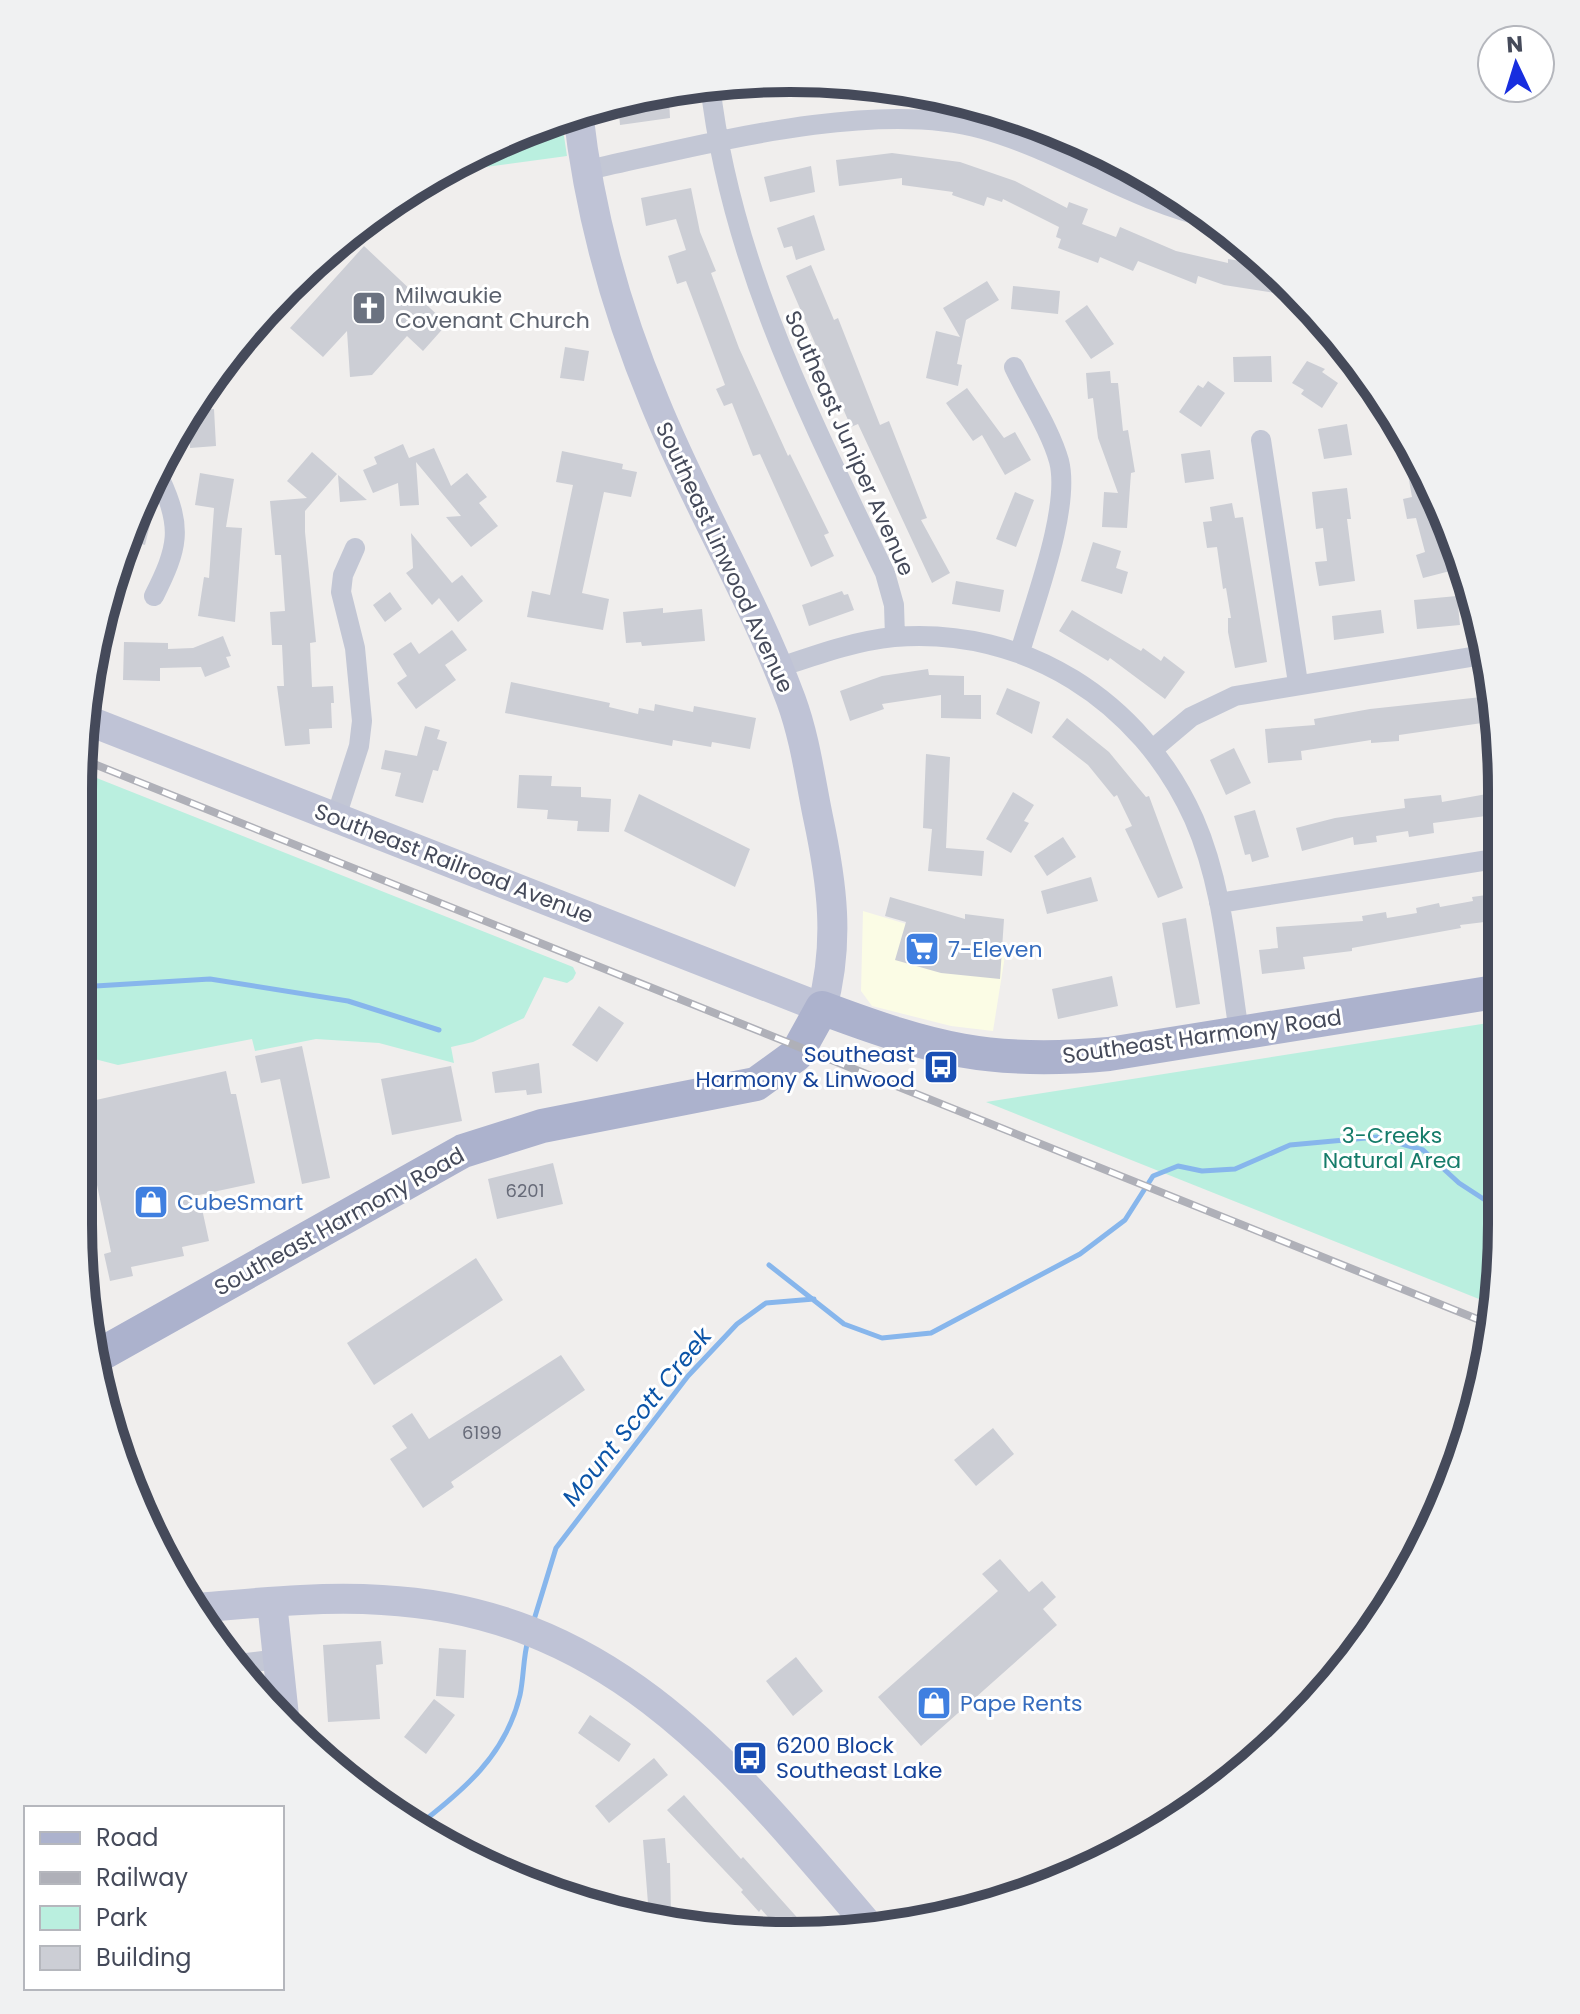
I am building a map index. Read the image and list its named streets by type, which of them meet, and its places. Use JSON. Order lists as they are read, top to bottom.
{
  "streets": {
    "main road": ["Southeast Harmony Road"],
    "street": ["Southeast Juniper Avenue", "Southeast Linwood Avenue", "Southeast Railroad Avenue"]
  },
  "crossings": [
    ["Southeast Linwood Avenue", "Southeast Railroad Avenue"],
    ["Southeast Linwood Avenue", "Southeast Harmony Road"],
    ["Southeast Railroad Avenue", "Southeast Harmony Road"]
  ],
  "water": ["Mount Scott Creek"],
  "parks": ["3-Creeks Natural Area"],
  "places": {
    "church": ["Milwaukie Covenant Church"],
    "supermarket": ["7-Eleven"],
    "bus stop": ["Southeast Harmony & Linwood", "6200 Block Southeast Lake"],
    "shop": ["CubeSmart", "Pape Rents"]
  },
  "house_numbers": ["6201", "6199"],
  "legend": [
    "Road",
    "Railway",
    "Park",
    "Building"
  ],
  "north": "top"
}
